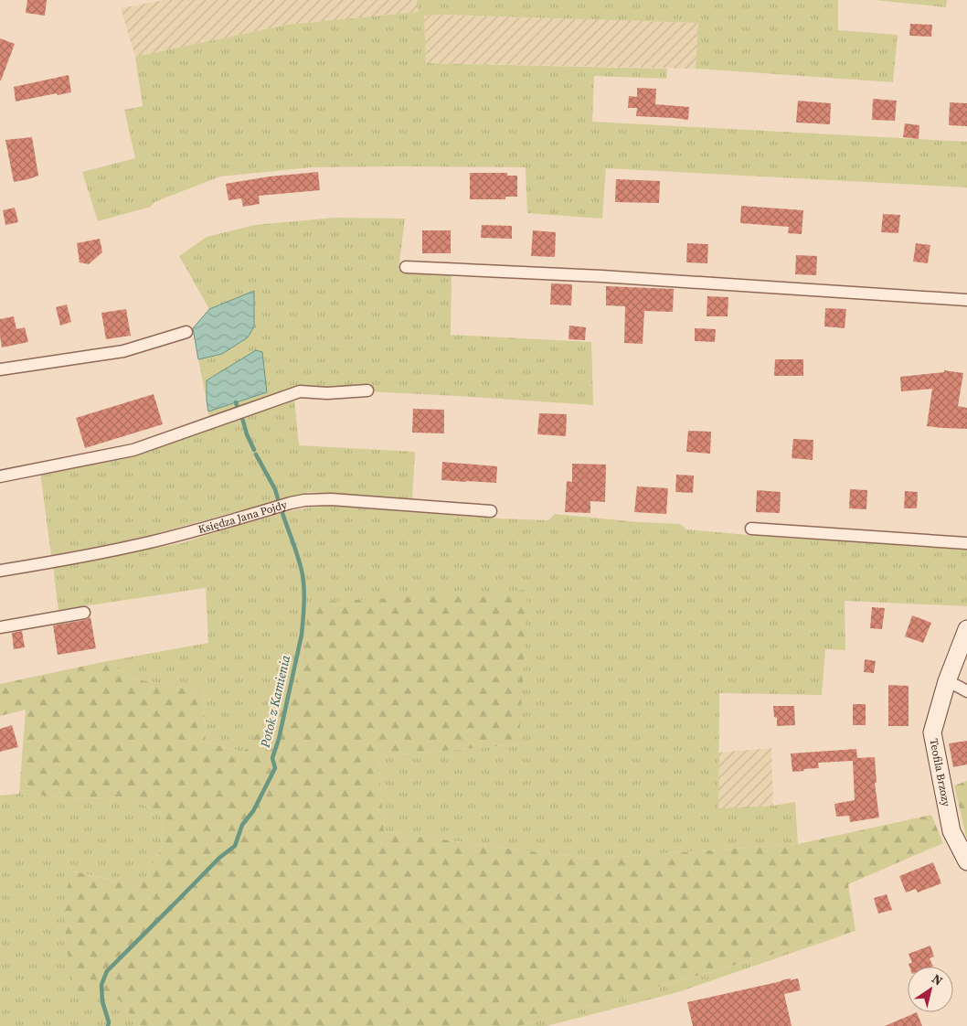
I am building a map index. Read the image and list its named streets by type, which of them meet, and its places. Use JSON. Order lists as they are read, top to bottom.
{
  "streets": {
    "street": ["Księdza Jana Pojdy", "Teofila Brzozy"]
  },
  "water": ["Potok z Kamienia"],
  "north": "top right"
}
